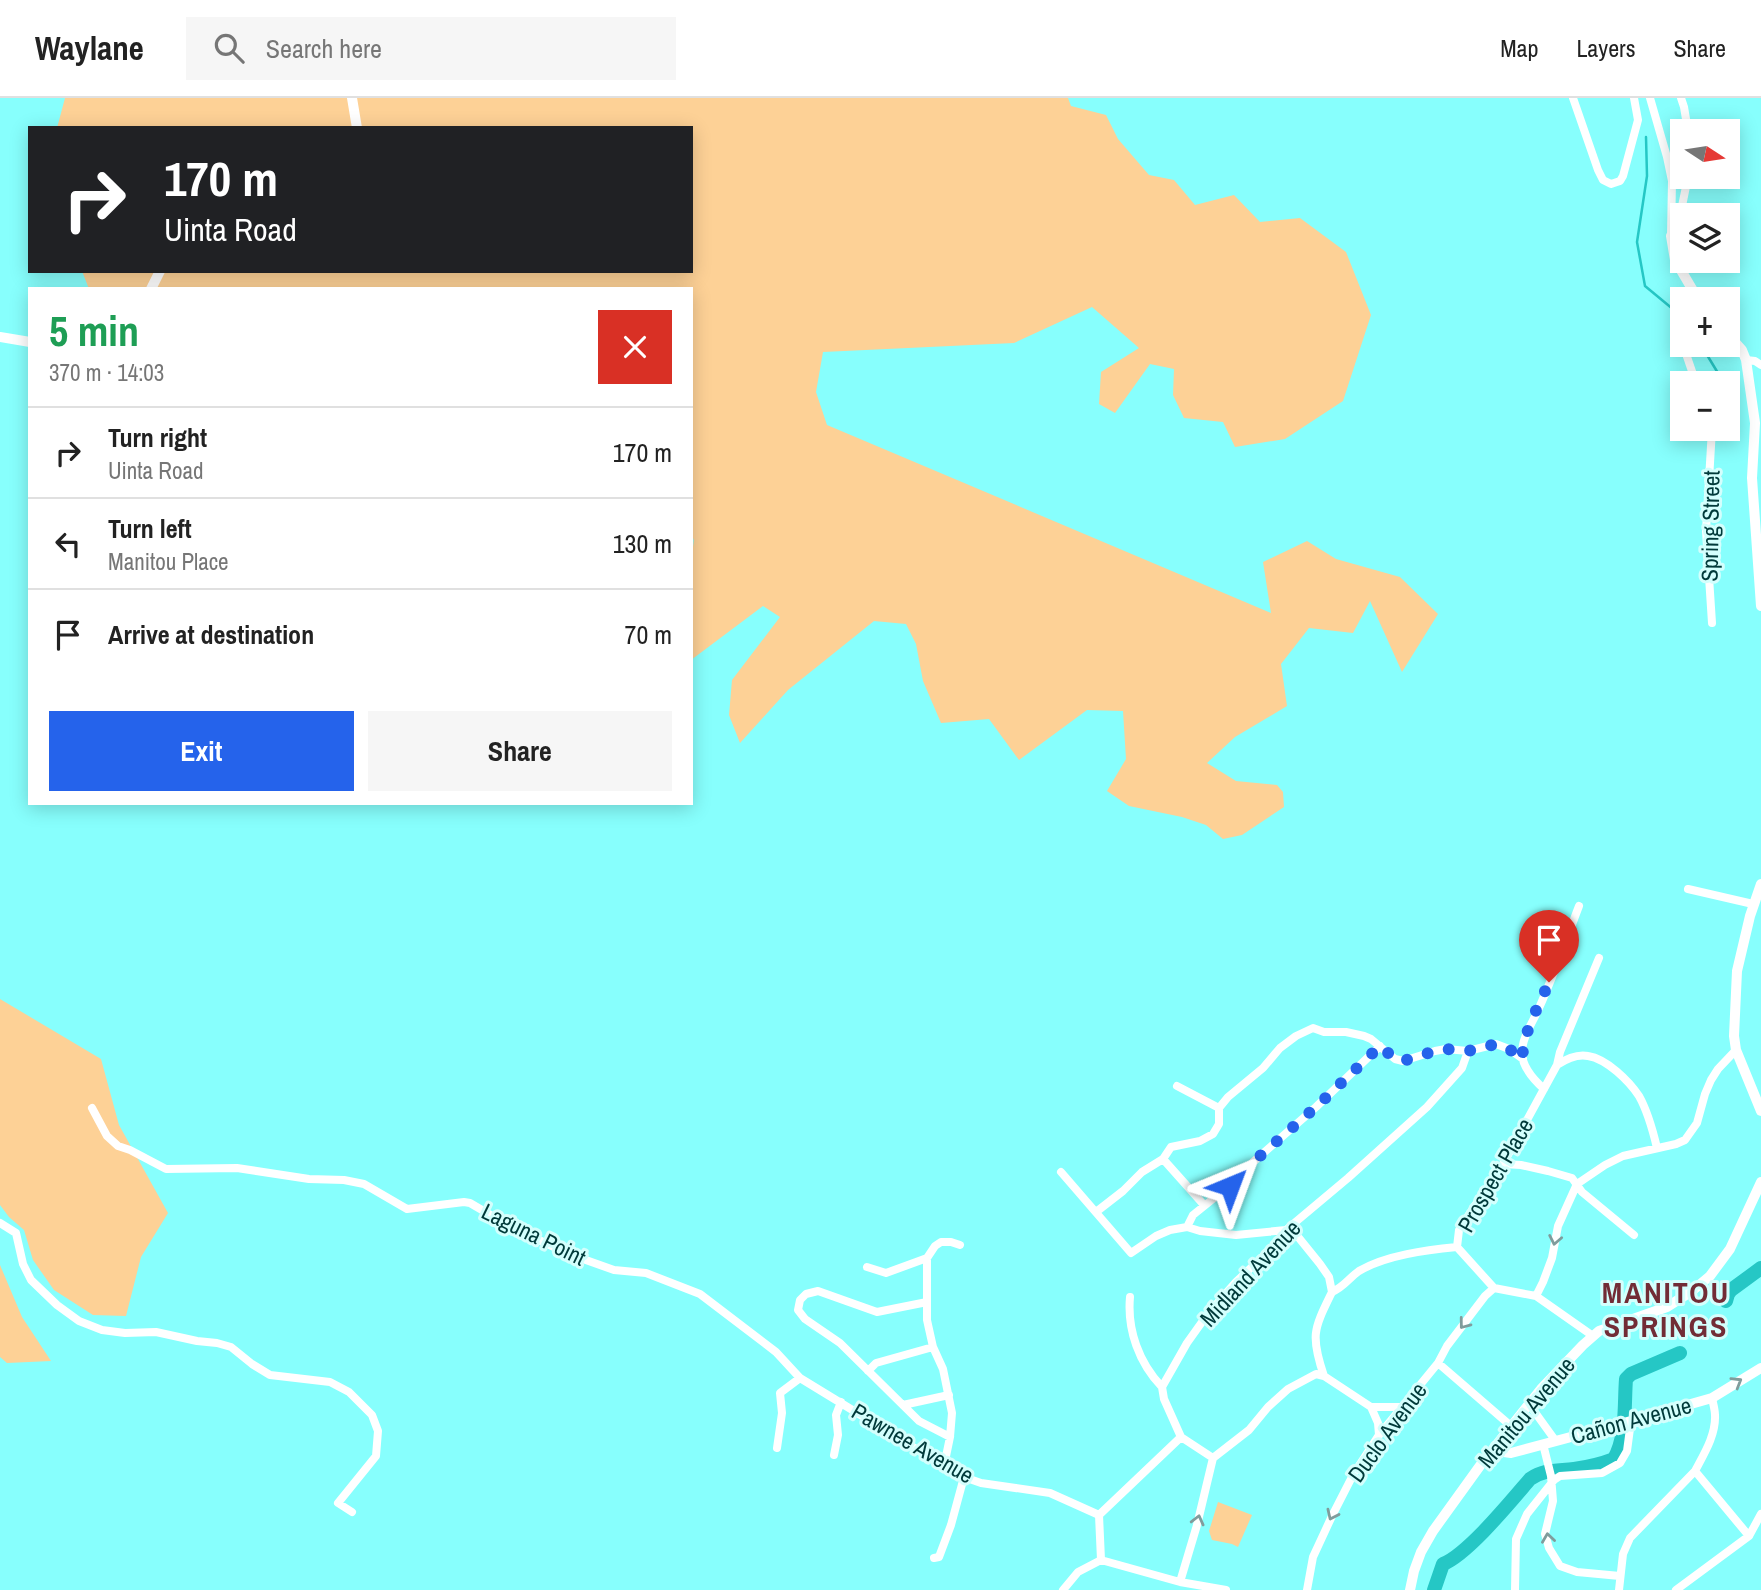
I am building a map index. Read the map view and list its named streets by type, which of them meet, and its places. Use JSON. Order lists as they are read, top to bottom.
{
  "streets": {
    "main road": ["Manitou Avenue"],
    "street": [
      "Spring Street",
      "Prospect Place",
      "Laguna Point",
      "Midland Avenue",
      "Cañon Avenue",
      "Duclo Avenue",
      "Pawnee Avenue"
    ]
  },
  "crossings": [
    ["Laguna Point", "Pawnee Avenue"],
    ["Manitou Avenue", "Cañon Avenue"]
  ],
  "one_way": ["Duclo Avenue"],
  "districts": ["MANITOU SPRINGS"],
  "north": "right",
  "page": {
    "header": "Waylane",
    "search": "Search here",
    "nav": ["Map", "Layers", "Share"],
    "map_buttons": ["+", "−"],
    "turn": ["170 m", "Uinta Road"],
    "heading": ["5 min", "370 m · 14:03"],
    "list": [
      {
        "name": "Turn right",
        "note": "Uinta Road",
        "value": "170 m"
      },
      {
        "name": "Turn left",
        "note": "Manitou Place",
        "value": "130 m"
      },
      {
        "name": "Arrive at destination",
        "value": "70 m"
      }
    ],
    "buttons": ["Exit", "Share"]
  }
}
